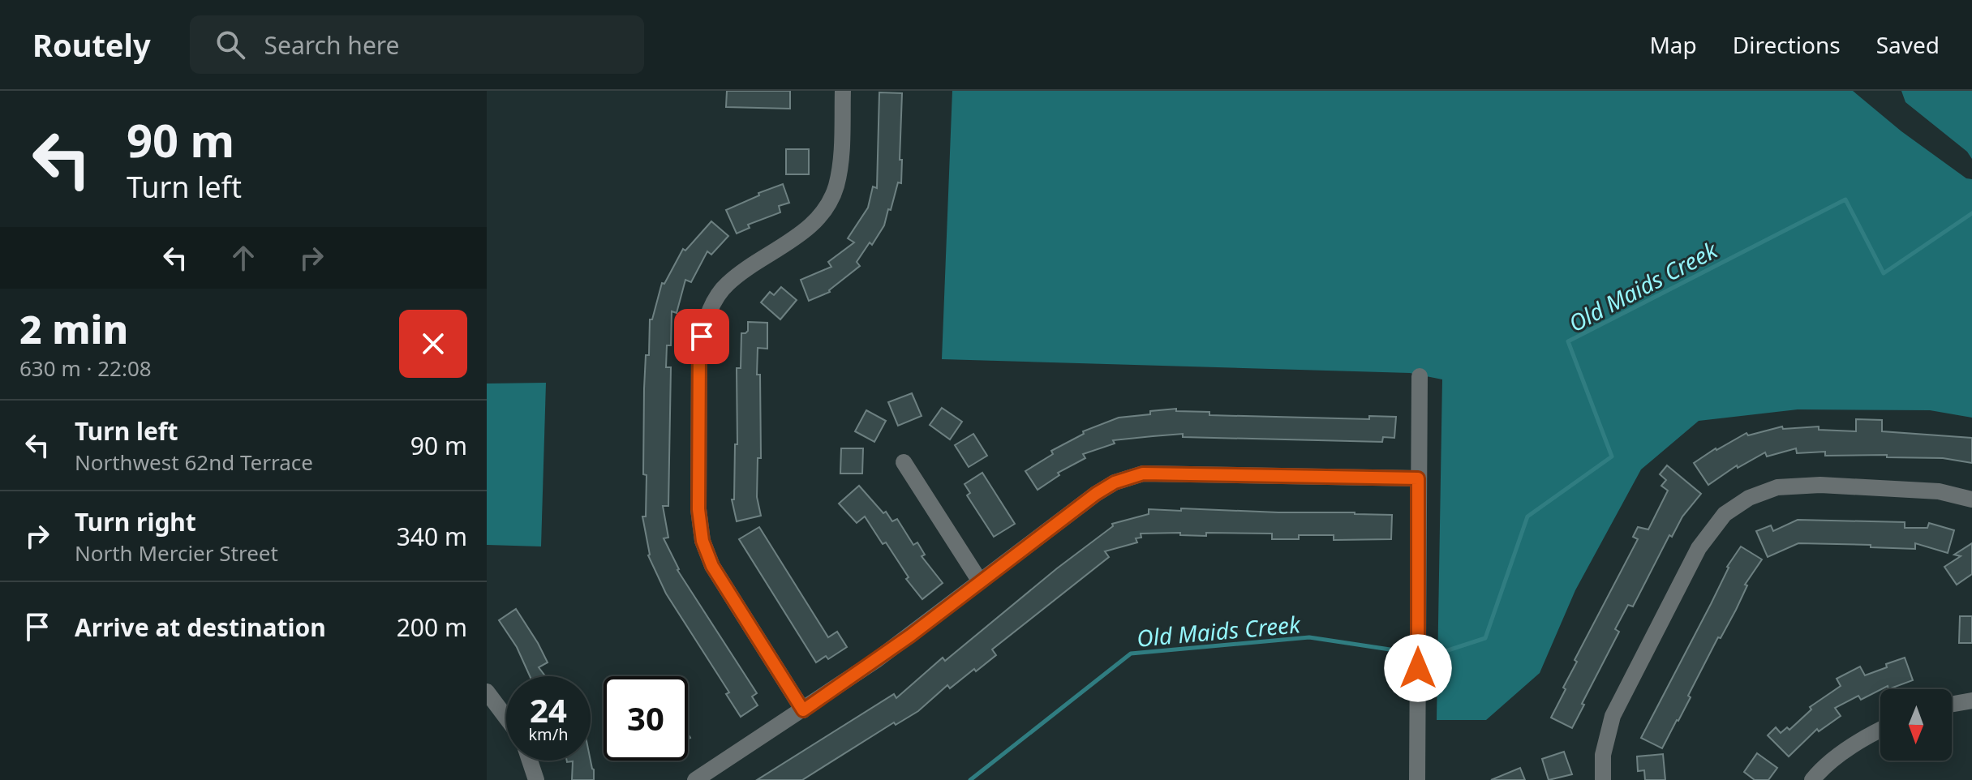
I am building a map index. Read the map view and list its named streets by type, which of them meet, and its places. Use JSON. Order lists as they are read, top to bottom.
{
  "water": ["Old Maids Creek"],
  "north": "bottom",
  "page": {
    "header": "Routely",
    "search": "Search here",
    "nav": ["Map", "Directions", "Saved"],
    "turn": ["90 m", "Turn left"],
    "heading": ["2 min", "630 m · 22:08"],
    "list": [
      {
        "name": "Turn left",
        "note": "Northwest 62nd Terrace",
        "value": "90 m"
      },
      {
        "name": "Turn right",
        "note": "North Mercier Street",
        "value": "340 m"
      },
      {
        "name": "Arrive at destination",
        "value": "200 m"
      }
    ],
    "speed": "24 km/h",
    "limit": "30"
  }
}
